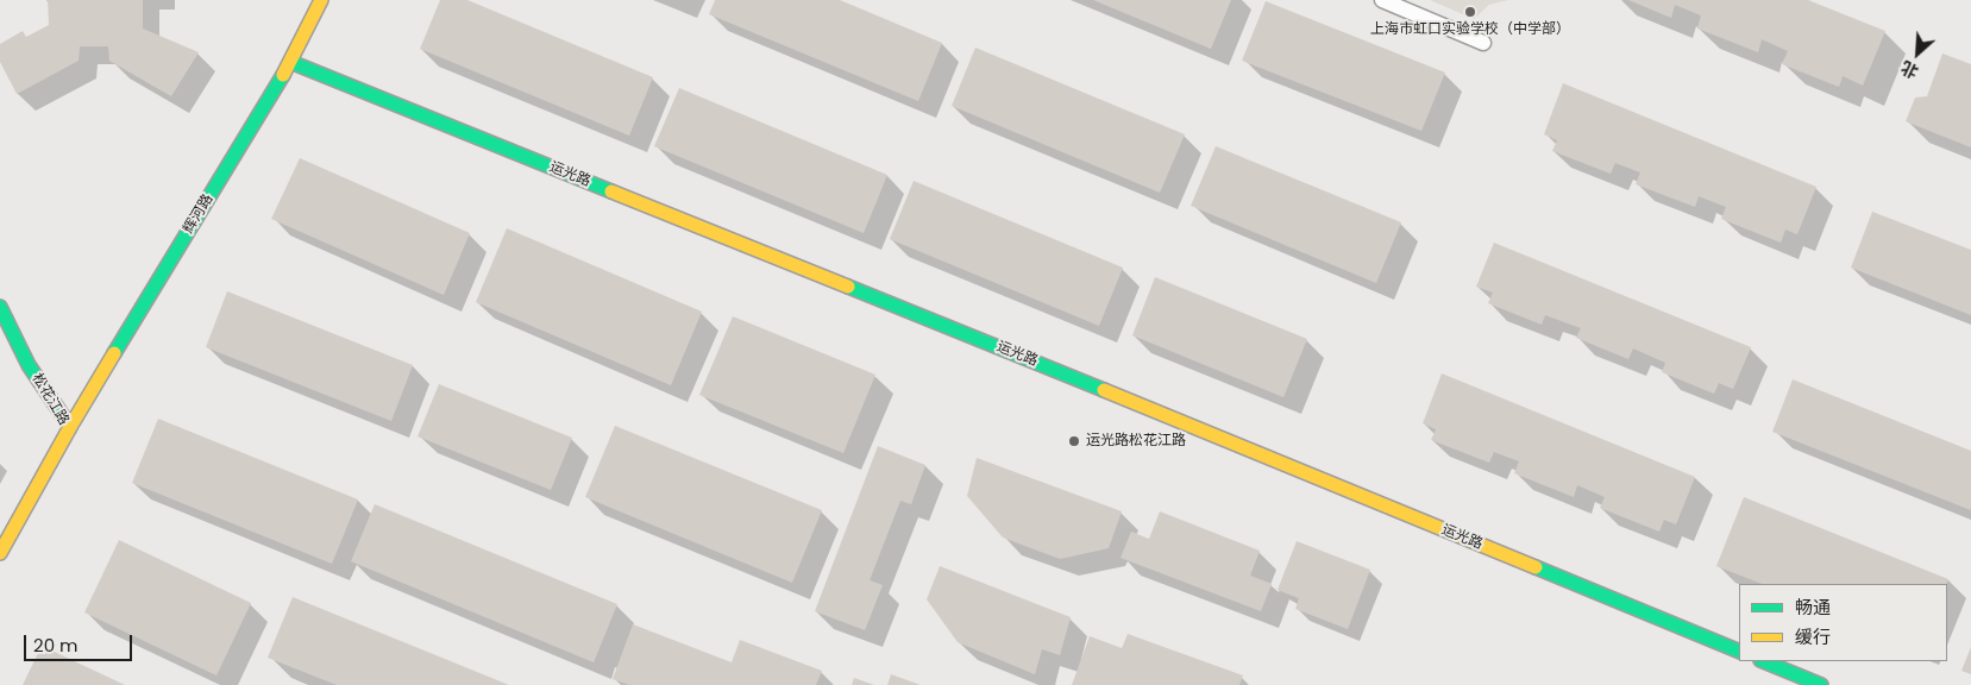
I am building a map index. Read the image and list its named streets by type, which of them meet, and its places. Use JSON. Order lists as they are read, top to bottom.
{
  "streets": {
    "street": ["运光路", "辉河路", "松花江路"]
  },
  "crossings": [
    ["运光路", "辉河路"],
    ["辉河路", "松花江路"]
  ],
  "places": ["上海市虹口实验学校（中学部）", "运光路松花江路"],
  "legend": ["畅通", "缓行"],
  "scale_bar": "20 m",
  "north": "bottom left"
}
